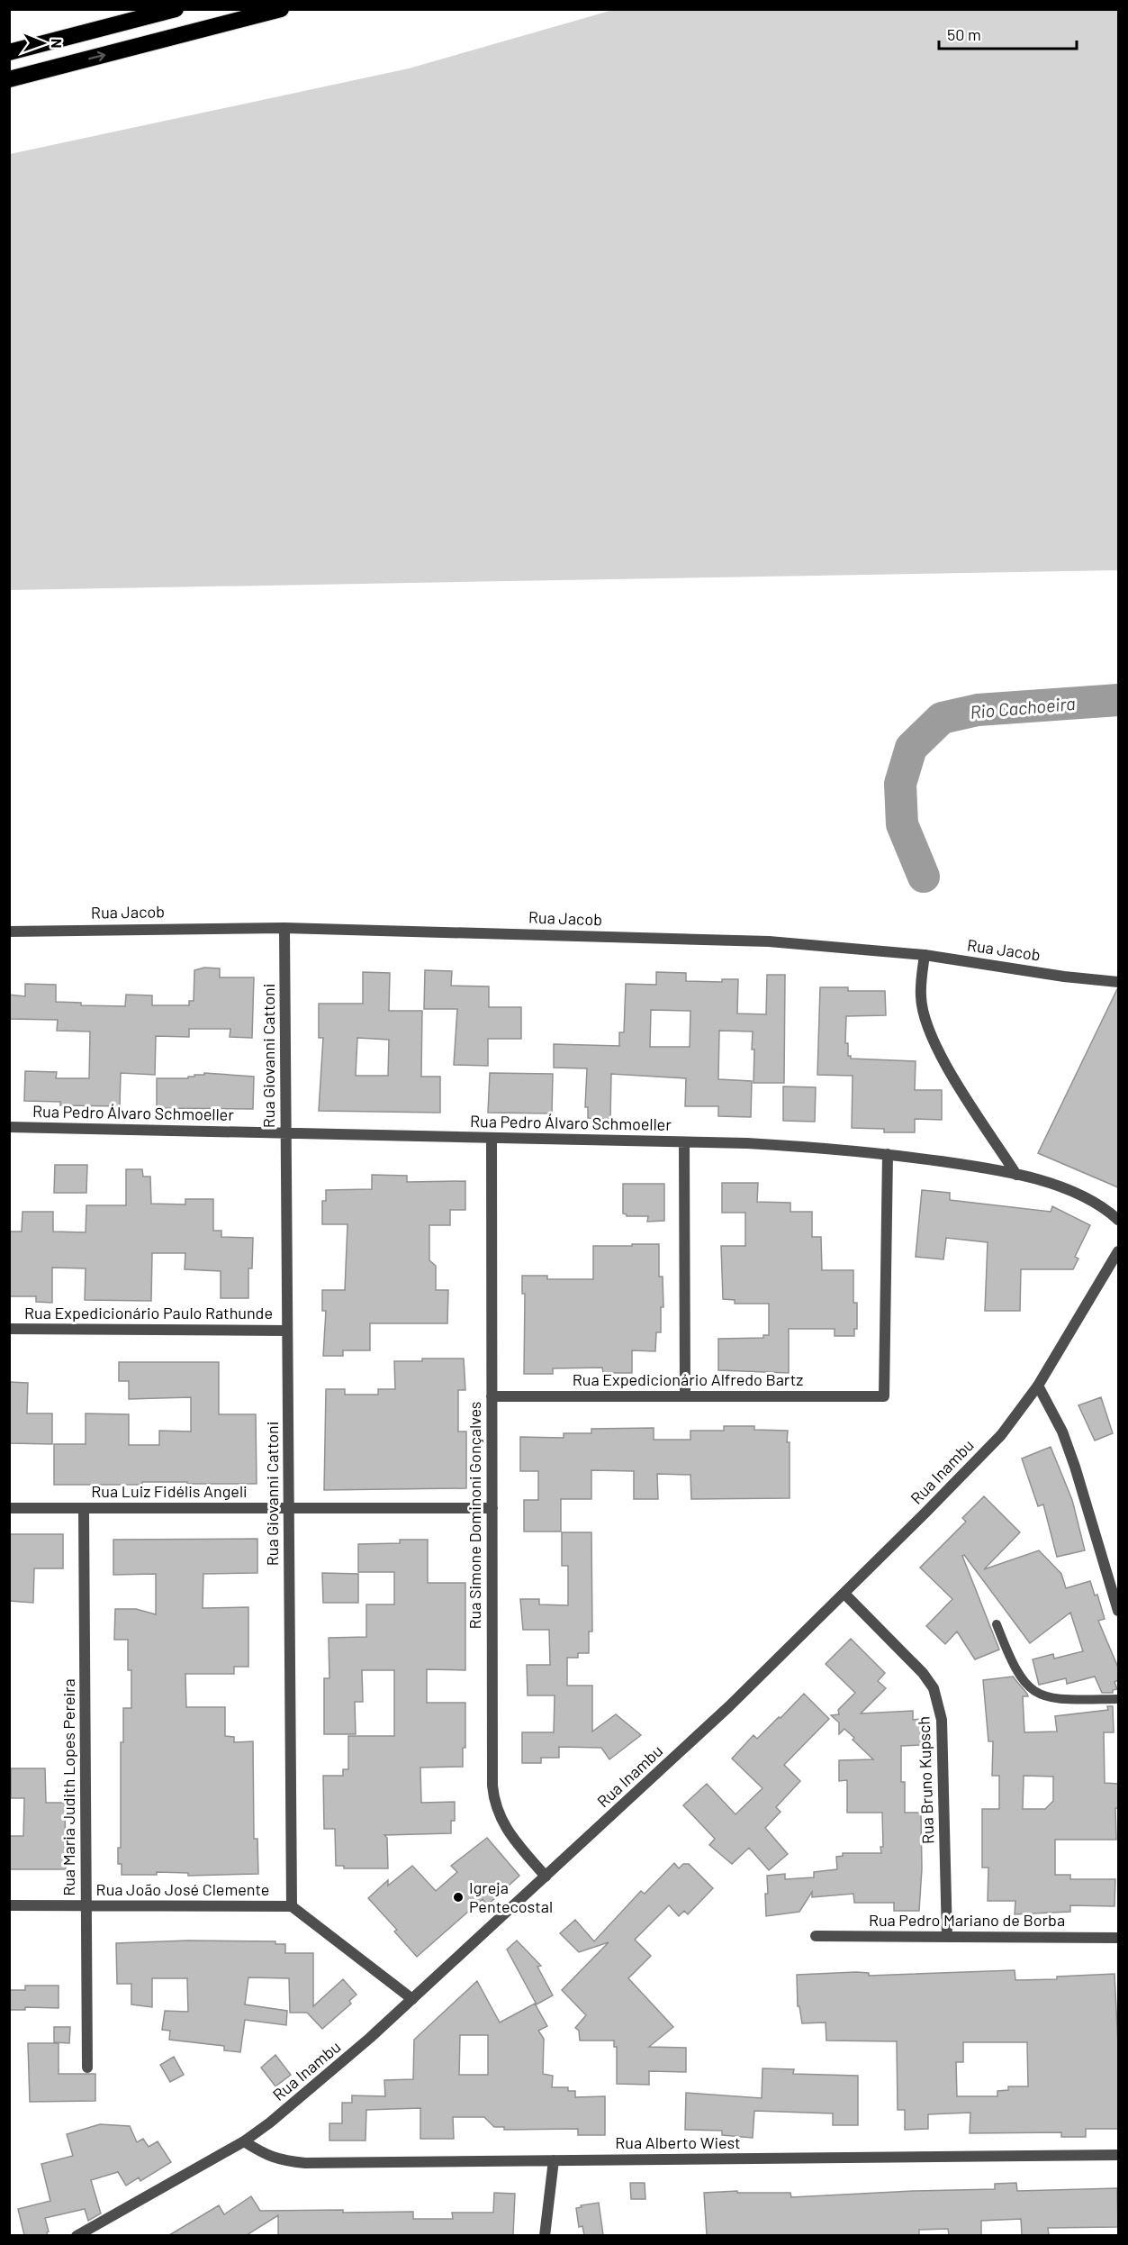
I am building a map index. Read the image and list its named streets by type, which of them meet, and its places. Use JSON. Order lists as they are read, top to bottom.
{
  "streets": {
    "street": [
      "Rua Jacob",
      "Rua Giovanni Cattoni",
      "Rua Pedro Álvaro Schmoeller",
      "Rua Expedicionário Paulo Rathunde",
      "Rua Expedicionário Alfredo Bartz",
      "Rua Inambu",
      "Rua Luiz Fidélis Angeli",
      "Rua Simone Dominoni Gonçalves",
      "Rua Bruno Kupsch",
      "Rua Maria Judith Lopes Pereira",
      "Rua João José Clemente",
      "Rua Pedro Mariano de Borba",
      "Rua Alberto Wiest"
    ]
  },
  "crossings": [
    ["Rua Jacob", "Rua Giovanni Cattoni"],
    ["Rua Giovanni Cattoni", "Rua Pedro Álvaro Schmoeller"],
    ["Rua Giovanni Cattoni", "Rua Expedicionário Paulo Rathunde"],
    ["Rua Giovanni Cattoni", "Rua Luiz Fidélis Angeli"],
    ["Rua Giovanni Cattoni", "Rua João José Clemente"],
    ["Rua Pedro Álvaro Schmoeller", "Rua Expedicionário Alfredo Bartz"],
    ["Rua Pedro Álvaro Schmoeller", "Rua Simone Dominoni Gonçalves"],
    ["Rua Expedicionário Alfredo Bartz", "Rua Simone Dominoni Gonçalves"],
    ["Rua Inambu", "Rua Simone Dominoni Gonçalves"],
    ["Rua Inambu", "Rua Bruno Kupsch"],
    ["Rua Inambu", "Rua Alberto Wiest"],
    ["Rua Luiz Fidélis Angeli", "Rua Simone Dominoni Gonçalves"],
    ["Rua Luiz Fidélis Angeli", "Rua Maria Judith Lopes Pereira"],
    ["Rua Bruno Kupsch", "Rua Pedro Mariano de Borba"],
    ["Rua Maria Judith Lopes Pereira", "Rua João José Clemente"]
  ],
  "water": ["Rio Cachoeira"],
  "places": ["Igreja Pentecostal"],
  "scale_bar": "50 m",
  "north": "right"
}
